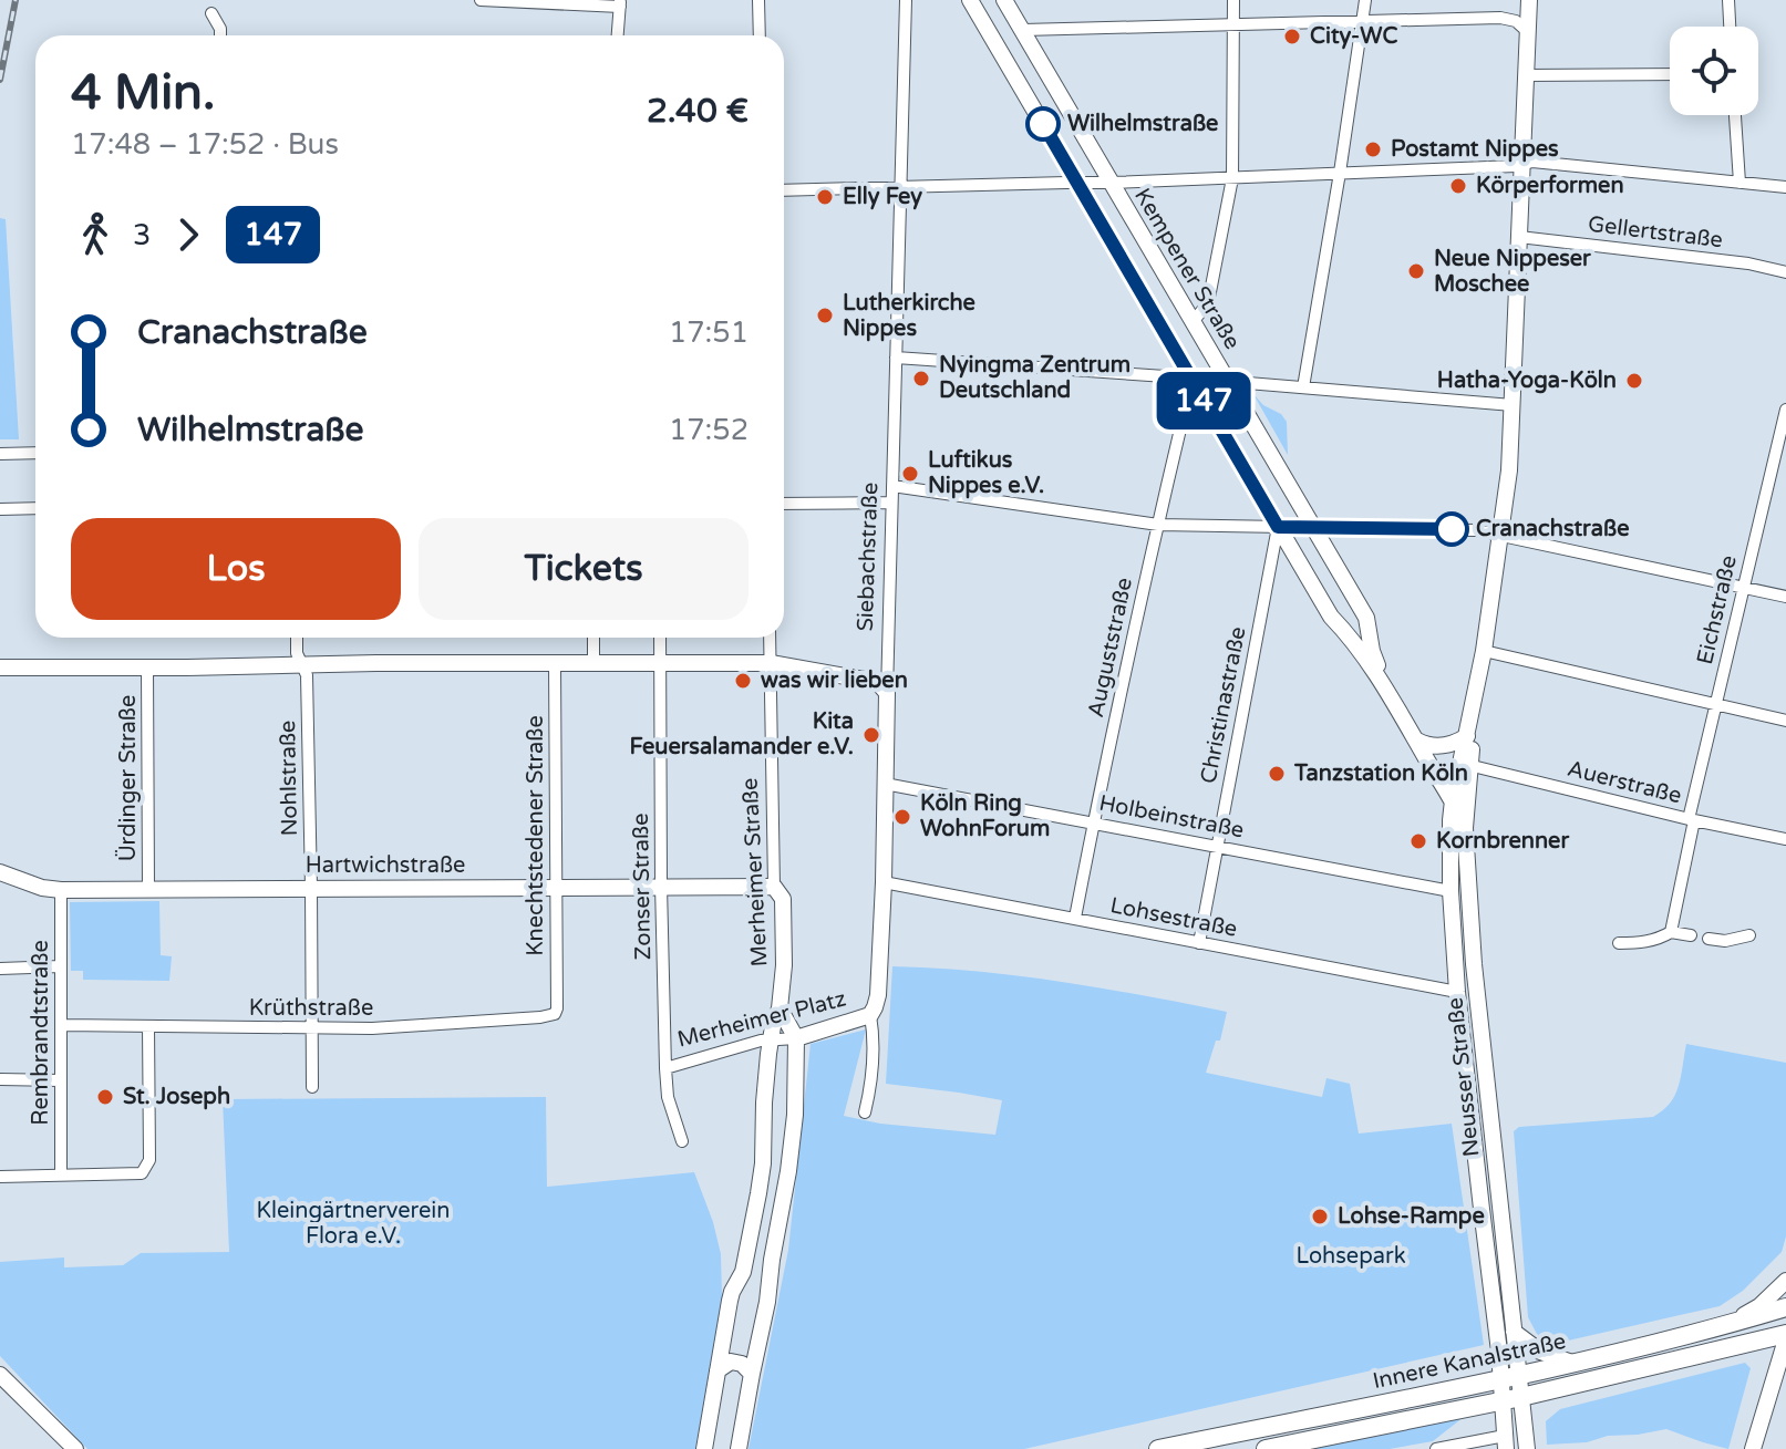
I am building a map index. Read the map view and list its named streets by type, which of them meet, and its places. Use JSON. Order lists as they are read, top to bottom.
{
  "streets": {
    "main road": [
      "Kempener Straße",
      "Siebachstraße",
      "Hartwichstraße",
      "Merheimer Straße",
      "Merheimer Platz",
      "Neusser Straße",
      "Innere Kanalstraße"
    ],
    "street": [
      "Gellertstraße",
      "Eichstraße",
      "Auguststraße",
      "Christinastraße",
      "Ürdinger Straße",
      "Nohlstraße",
      "Auerstraße",
      "Holbeinstraße",
      "Knechtstedener Straße",
      "Zonser Straße",
      "Lohsestraße",
      "Krüthstraße",
      "Rembrandtstraße"
    ]
  },
  "crossings": [
    ["Gellertstraße", "Neusser Straße"],
    ["Kempener Straße", "Auguststraße"],
    ["Kempener Straße", "Christinastraße"],
    ["Kempener Straße", "Neusser Straße"],
    ["Siebachstraße", "Holbeinstraße"],
    ["Siebachstraße", "Lohsestraße"],
    ["Siebachstraße", "Merheimer Platz"],
    ["Eichstraße", "Auerstraße"],
    ["Auguststraße", "Holbeinstraße"],
    ["Auguststraße", "Lohsestraße"],
    ["Christinastraße", "Holbeinstraße"],
    ["Christinastraße", "Lohsestraße"],
    ["Ürdinger Straße", "Hartwichstraße"],
    ["Nohlstraße", "Hartwichstraße"],
    ["Nohlstraße", "Krüthstraße"],
    ["Auerstraße", "Neusser Straße"],
    ["Holbeinstraße", "Neusser Straße"],
    ["Knechtstedener Straße", "Hartwichstraße"],
    ["Knechtstedener Straße", "Krüthstraße"],
    ["Hartwichstraße", "Merheimer Straße"],
    ["Hartwichstraße", "Zonser Straße"],
    ["Hartwichstraße", "Rembrandtstraße"],
    ["Merheimer Straße", "Merheimer Platz"],
    ["Zonser Straße", "Merheimer Platz"],
    ["Lohsestraße", "Neusser Straße"],
    ["Krüthstraße", "Rembrandtstraße"],
    ["Neusser Straße", "Innere Kanalstraße"]
  ],
  "parks": ["Kleingärtnerverein Flora e.V.", "Lohsepark"],
  "places": [
    "City-WC",
    "Wilhelmstraße",
    "Postamt Nippes",
    "Körperformen",
    "Elly Fey",
    "Neue Nippeser Moschee",
    "Lutherkirche Nippes",
    "Nyingma Zentrum Deutschland",
    "Hatha-Yoga-Köln",
    "Luftikus Nippes e.V.",
    "Cranachstraße",
    "was wir lieben",
    "Kita Feuersalamander e.V.",
    "Tanzstation Köln",
    "Köln Ring WohnForum",
    "Kornbrenner",
    "St. Joseph",
    "Lohse-Rampe"
  ],
  "lines": ["bus line 147"],
  "page": {
    "on_map": "147",
    "heading": ["4 Min.", "17:48 – 17:52 · Bus", "2.40 €"],
    "legs": ["3", "147"],
    "list": [
      {
        "name": "Cranachstraße",
        "value": "17:51"
      },
      {
        "name": "Wilhelmstraße",
        "value": "17:52"
      }
    ],
    "buttons": ["Los", "Tickets"]
  }
}
